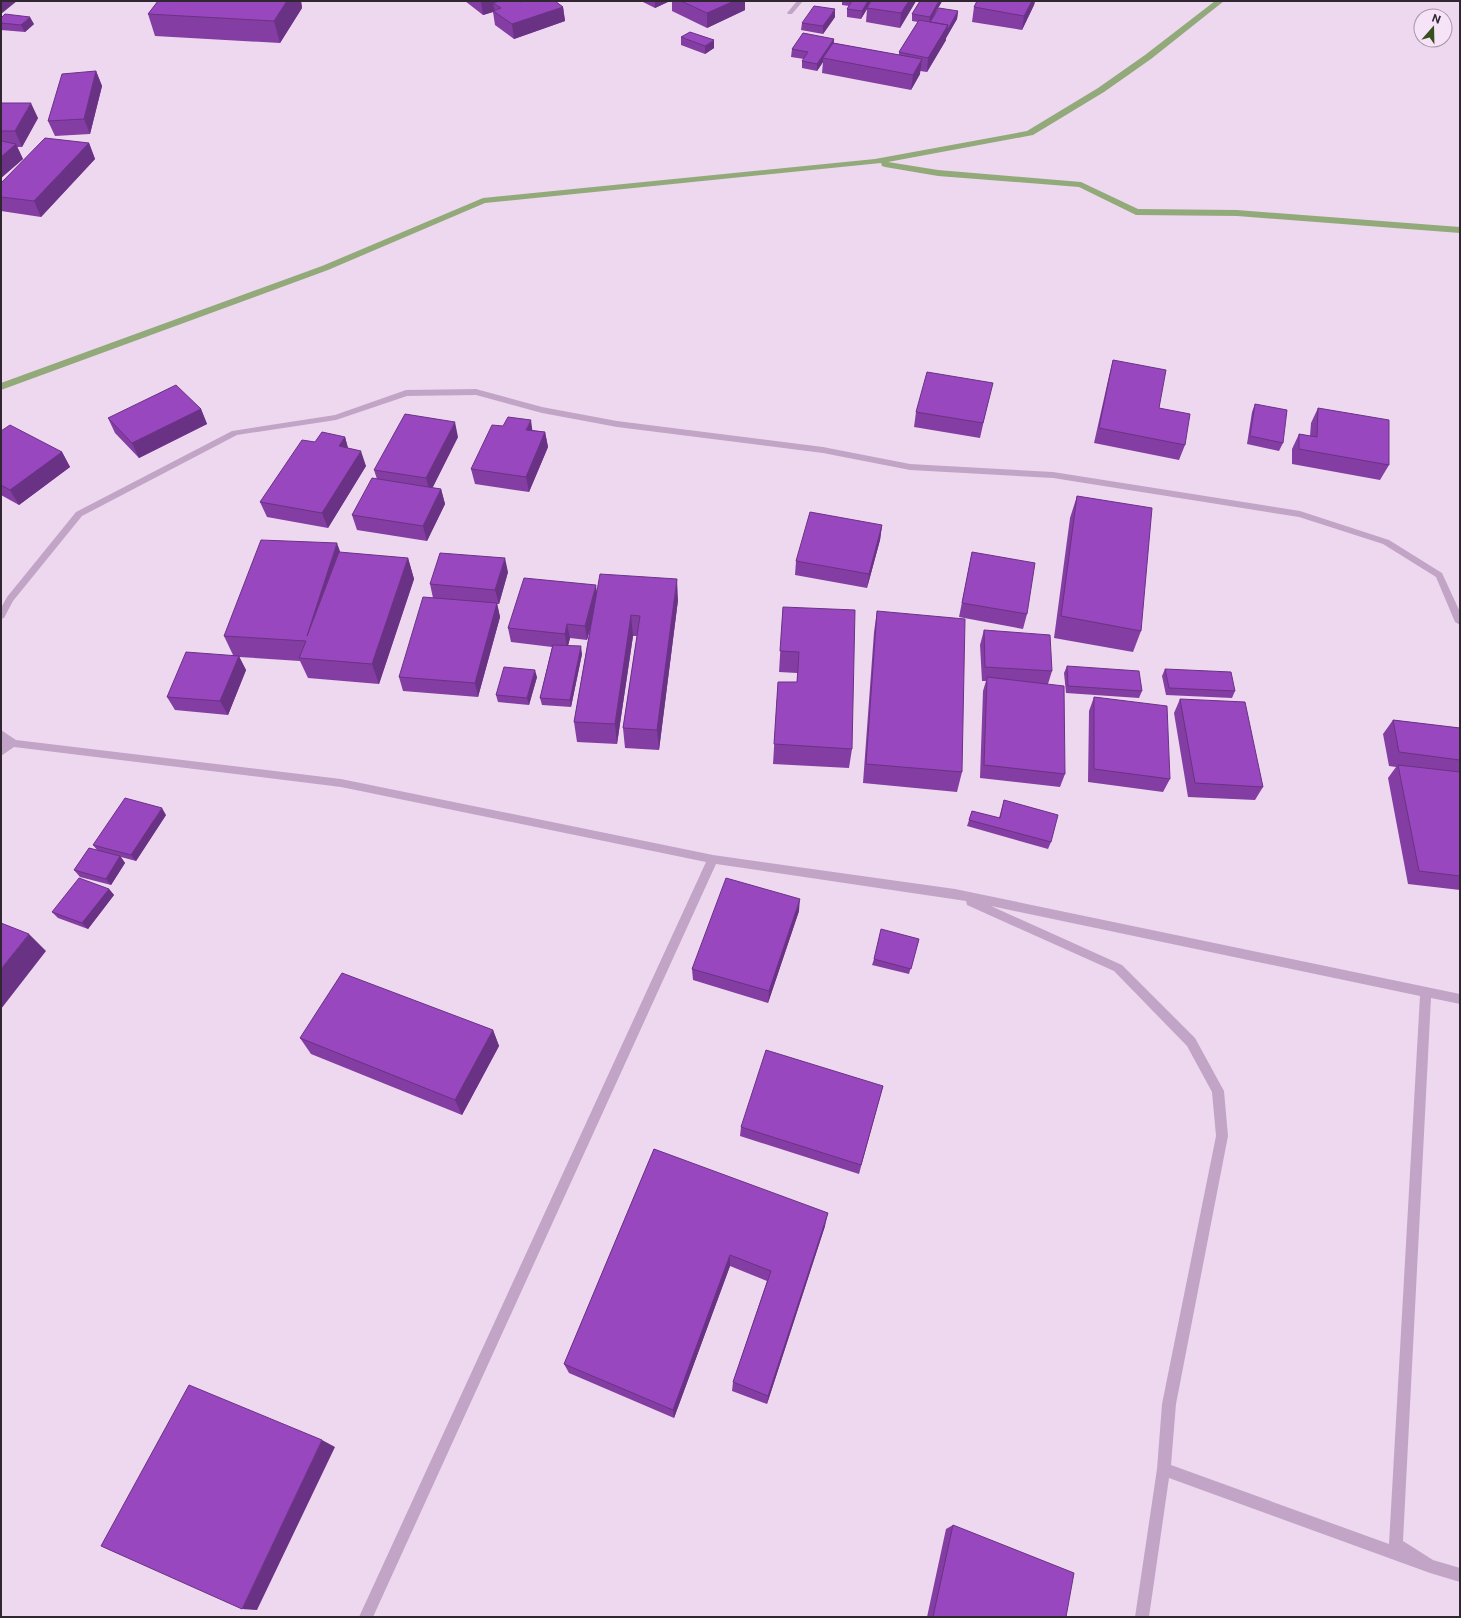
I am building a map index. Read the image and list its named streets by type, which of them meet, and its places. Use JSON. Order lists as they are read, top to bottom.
{
  "north": "top"
}
